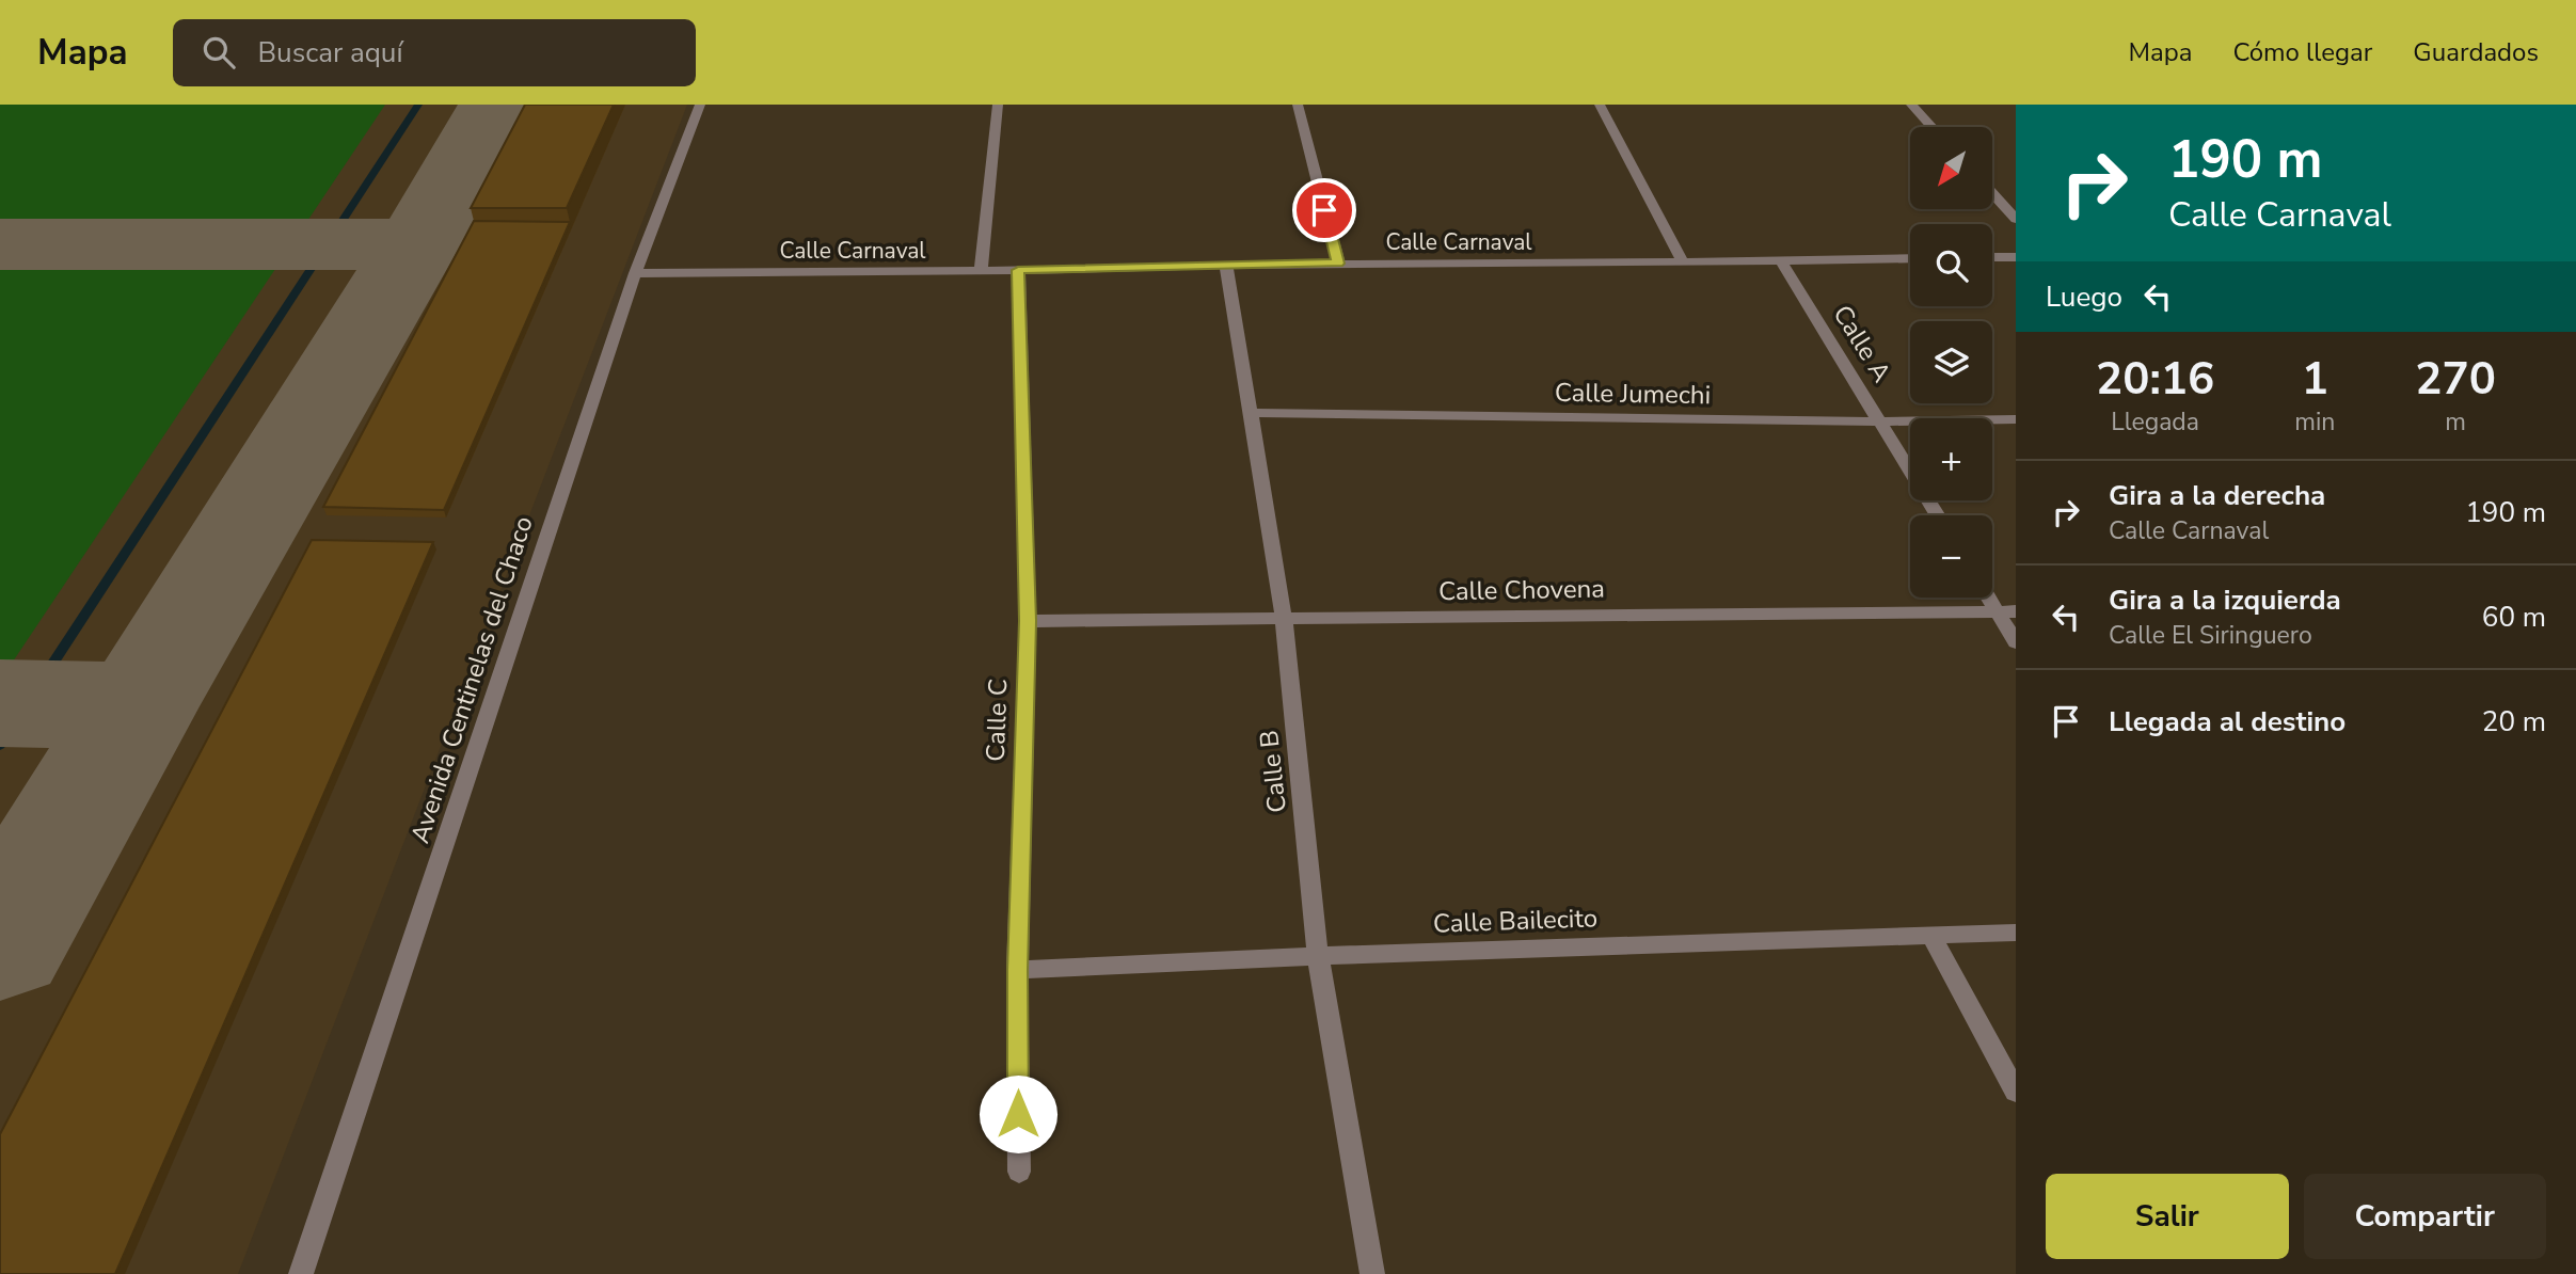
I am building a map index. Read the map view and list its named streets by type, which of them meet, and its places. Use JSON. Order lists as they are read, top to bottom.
{
  "streets": {
    "street": [
      "Calle Carnaval",
      "Calle A",
      "Calle Jumechi",
      "Calle Chovena",
      "Avenida Centinelas del Chaco",
      "Calle C",
      "Calle B",
      "Calle Bailecito"
    ]
  },
  "crossings": [
    ["Calle Carnaval", "Calle A"],
    ["Calle Carnaval", "Avenida Centinelas del Chaco"],
    ["Calle Carnaval", "Calle C"],
    ["Calle Carnaval", "Calle B"],
    ["Calle A", "Calle Jumechi"],
    ["Calle Jumechi", "Calle B"],
    ["Calle Chovena", "Calle C"],
    ["Calle Chovena", "Calle B"],
    ["Calle C", "Calle Bailecito"],
    ["Calle B", "Calle Bailecito"]
  ],
  "north": "bottom left",
  "page": {
    "header": "Mapa",
    "search": "Buscar aquí",
    "nav": ["Mapa", "Cómo llegar", "Guardados"],
    "turn": ["190 m", "Calle Carnaval"],
    "map_buttons": ["+", "−"],
    "then": "Luego",
    "eta": [
      "20:16",
      "Llegada",
      "1",
      "min",
      "270",
      "m"
    ],
    "list": [
      {
        "name": "Gira a la derecha",
        "note": "Calle Carnaval",
        "value": "190 m"
      },
      {
        "name": "Gira a la izquierda",
        "note": "Calle El Siringuero",
        "value": "60 m"
      },
      {
        "name": "Llegada al destino",
        "value": "20 m"
      }
    ],
    "buttons": ["Salir", "Compartir"]
  }
}
